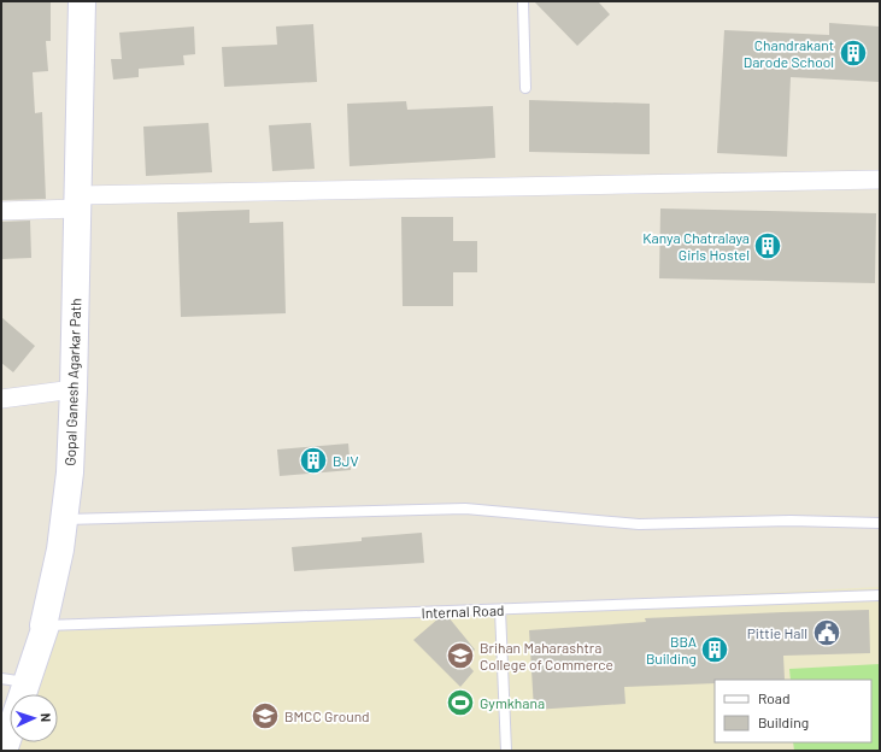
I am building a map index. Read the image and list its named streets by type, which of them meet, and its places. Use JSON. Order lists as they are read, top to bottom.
{
  "streets": {
    "street": ["Gopal Ganesh Agarkar Path"],
    "lane": ["Internal Road"]
  },
  "crossings": [
    ["Gopal Ganesh Agarkar Path", "Internal Road"]
  ],
  "places": {
    "building": [
      "Chandrakant Darode School",
      "Kanya Chatralaya Girls Hostel",
      "BJV",
      "BBA Building"
    ],
    "public building": ["Pittie Hall"],
    "school or university": ["Brihan Maharashtra College of Commerce", "BMCC Ground"],
    "sports": ["Gymkhana"]
  },
  "legend": ["Road", "Building"],
  "north": "right"
}
